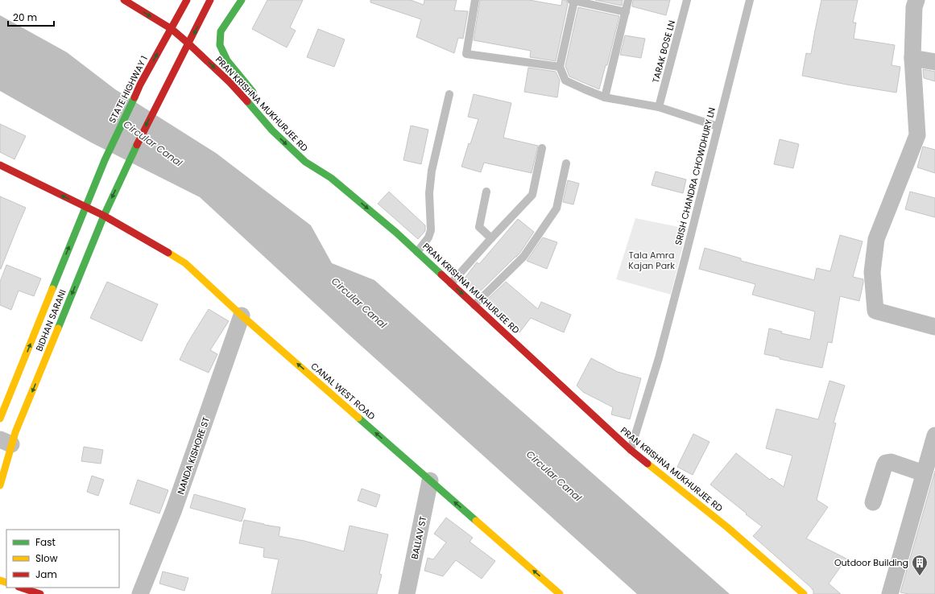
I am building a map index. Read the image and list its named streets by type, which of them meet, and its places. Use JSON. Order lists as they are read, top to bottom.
{
  "streets": {
    "main road": [
      "STATE HIGHWAY 1",
      "PRAN KRISHNA MUKHURJEE RD",
      "BIDHAN SARANI",
      "CANAL WEST ROAD"
    ],
    "street": ["NANDA KISHORE ST", "BALLAV ST"],
    "lane": ["TARAK BOSE LN", "SRISH CHANDRA CHOWDHURY LN"]
  },
  "crossings": [
    ["STATE HIGHWAY 1", "PRAN KRISHNA MUKHURJEE RD"],
    ["STATE HIGHWAY 1", "BIDHAN SARANI"],
    ["PRAN KRISHNA MUKHURJEE RD", "SRISH CHANDRA CHOWDHURY LN"],
    ["PRAN KRISHNA MUKHURJEE RD", "BIDHAN SARANI"],
    ["BIDHAN SARANI", "CANAL WEST ROAD"],
    ["CANAL WEST ROAD", "NANDA KISHORE ST"],
    ["CANAL WEST ROAD", "BALLAV ST"]
  ],
  "one_way": ["STATE HIGHWAY 1", "PRAN KRISHNA MUKHURJEE RD", "CANAL WEST ROAD"],
  "water": ["Circular Canal"],
  "parks": ["Tala Amra Kajan Park"],
  "places": {
    "building": ["Outdoor Building"]
  },
  "legend": ["Fast", "Slow", "Jam"],
  "scale_bar": "20 m"
}
